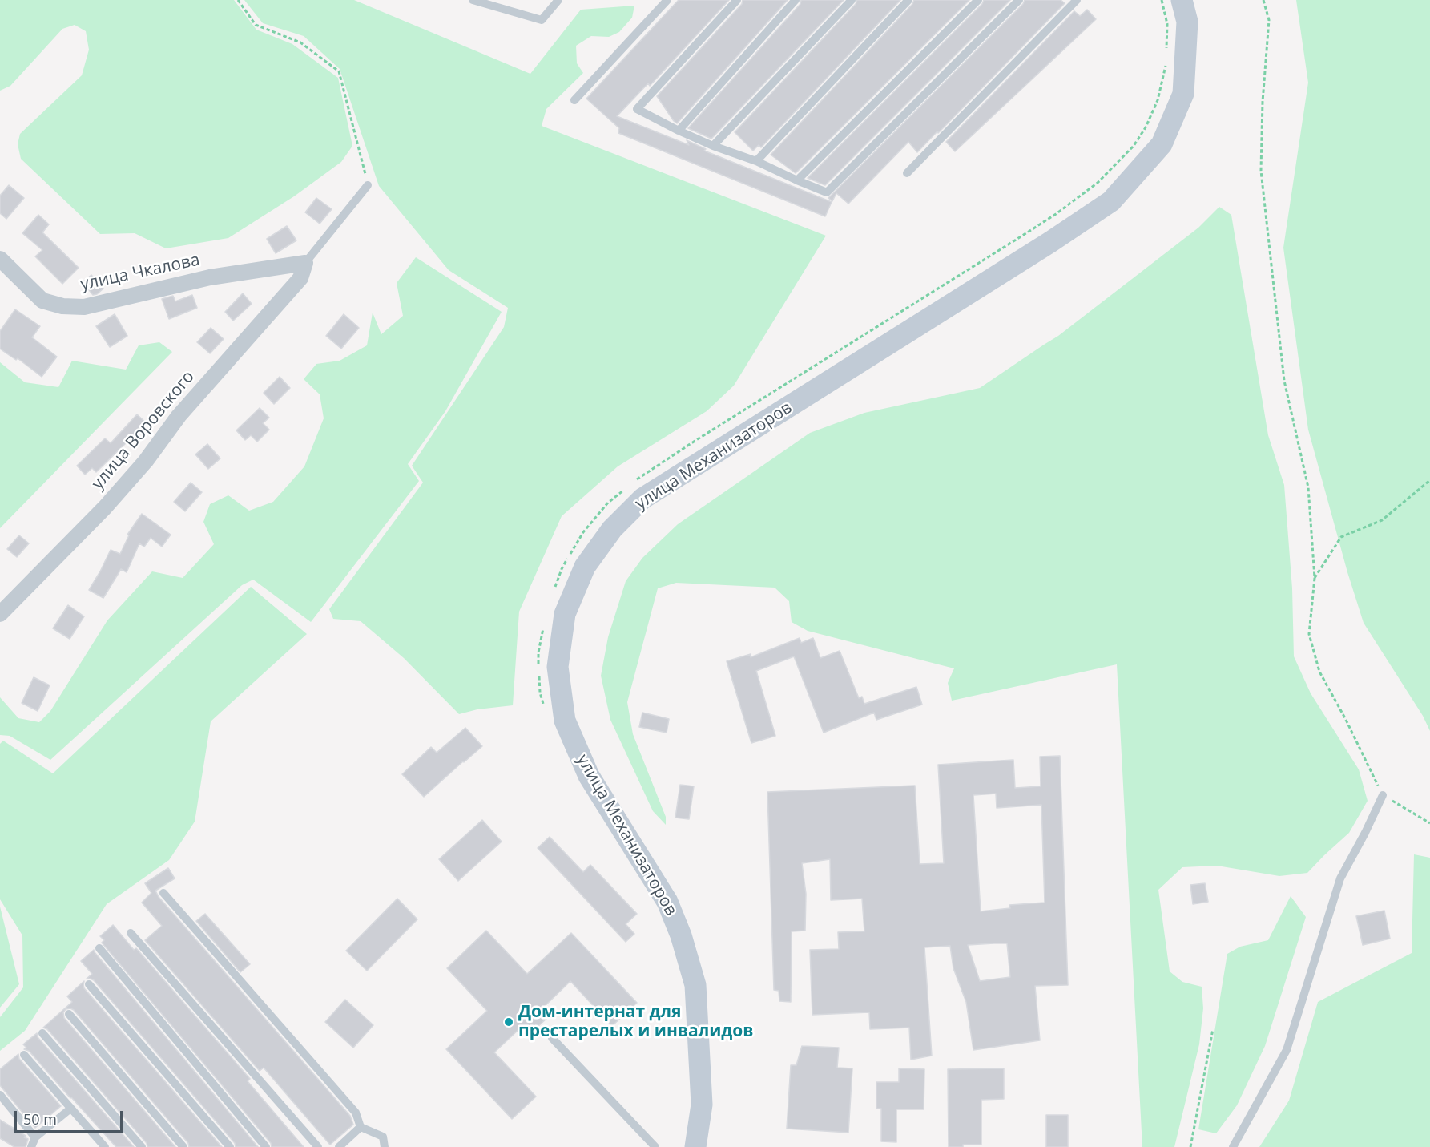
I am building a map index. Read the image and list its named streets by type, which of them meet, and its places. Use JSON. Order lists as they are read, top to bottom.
{
  "streets": {
    "main road": ["улица Механизаторов"],
    "street": ["улица Чкалова", "улица Воровского"]
  },
  "crossings": [
    ["улица Чкалова", "улица Воровского"]
  ],
  "places": ["Дом-интернат для престарелых и инвалидов"],
  "scale_bar": "50 m"
}
